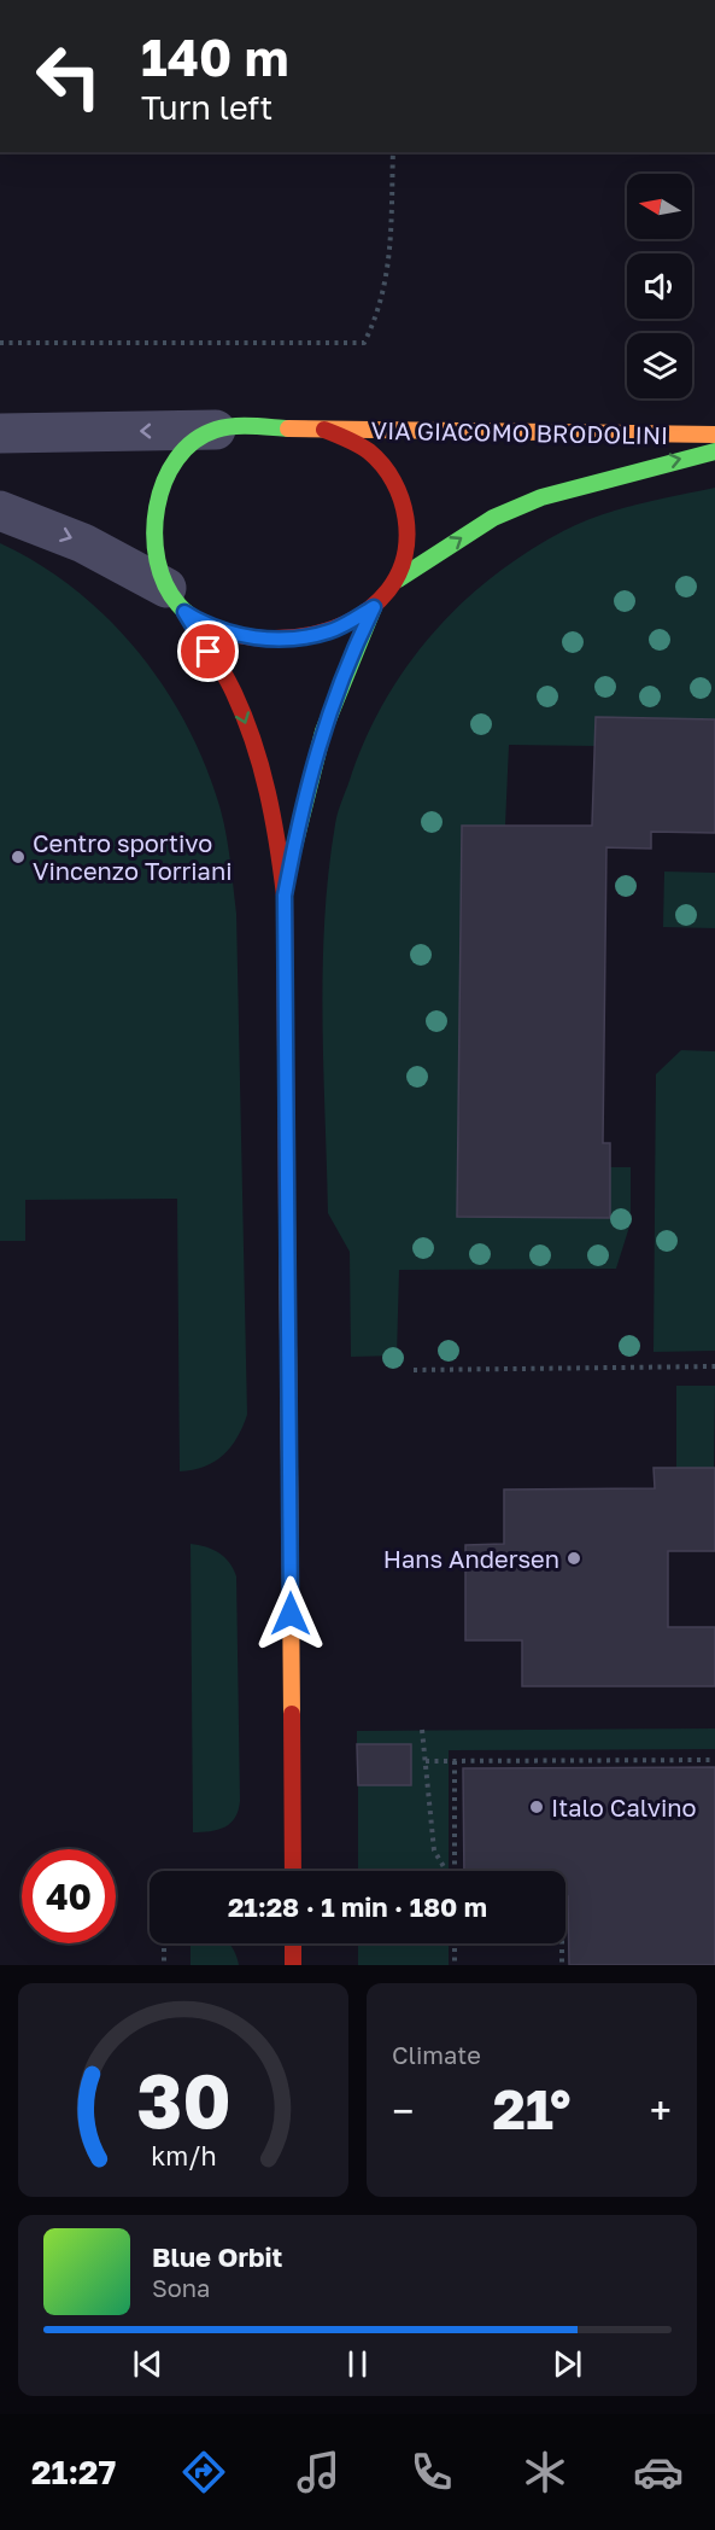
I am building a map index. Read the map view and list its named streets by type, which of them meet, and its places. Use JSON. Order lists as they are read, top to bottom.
{
  "streets": {
    "street": ["VIA GIACOMO BRODOLINI"]
  },
  "places": ["Centro sportivo Vincenzo Torriani", "Hans Andersen", "Italo Calvino"],
  "north": "left",
  "page": {
    "turn": ["140 m", "Turn left"],
    "limit": "40",
    "trip": "21:28 · 1 min · 180 m",
    "tile": "Climate",
    "heat": ["−", "21°", "+"],
    "song": ["Blue Orbit", "Sona"],
    "tabs": "21:27",
    "gauge": ["30", "km/h"]
  }
}
